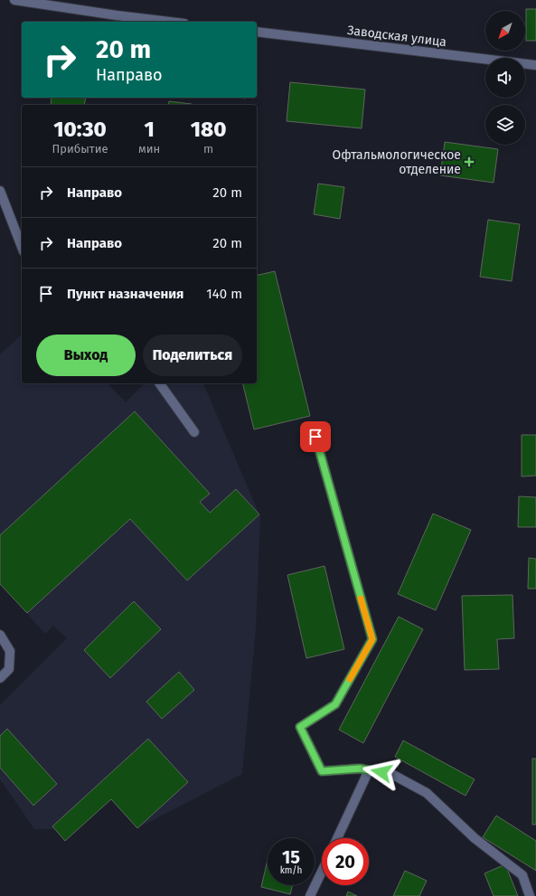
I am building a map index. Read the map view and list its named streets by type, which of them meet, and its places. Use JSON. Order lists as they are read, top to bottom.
{
  "streets": {
    "street": ["Заводская улица"]
  },
  "places": {
    "health": ["Офтальмологическое отделение"]
  },
  "north": "bottom left",
  "page": {
    "turn": ["20 m", "Направо"],
    "eta": [
      "10:30",
      "Прибытие",
      "1",
      "мин",
      "180",
      "m"
    ],
    "list": [
      {
        "name": "Направо",
        "value": "20 m"
      },
      {
        "name": "Направо",
        "value": "20 m"
      },
      {
        "name": "Пункт назначения",
        "value": "140 m"
      }
    ],
    "buttons": ["Выход", "Поделиться"],
    "speed": "15 km/h",
    "limit": "20"
  }
}
